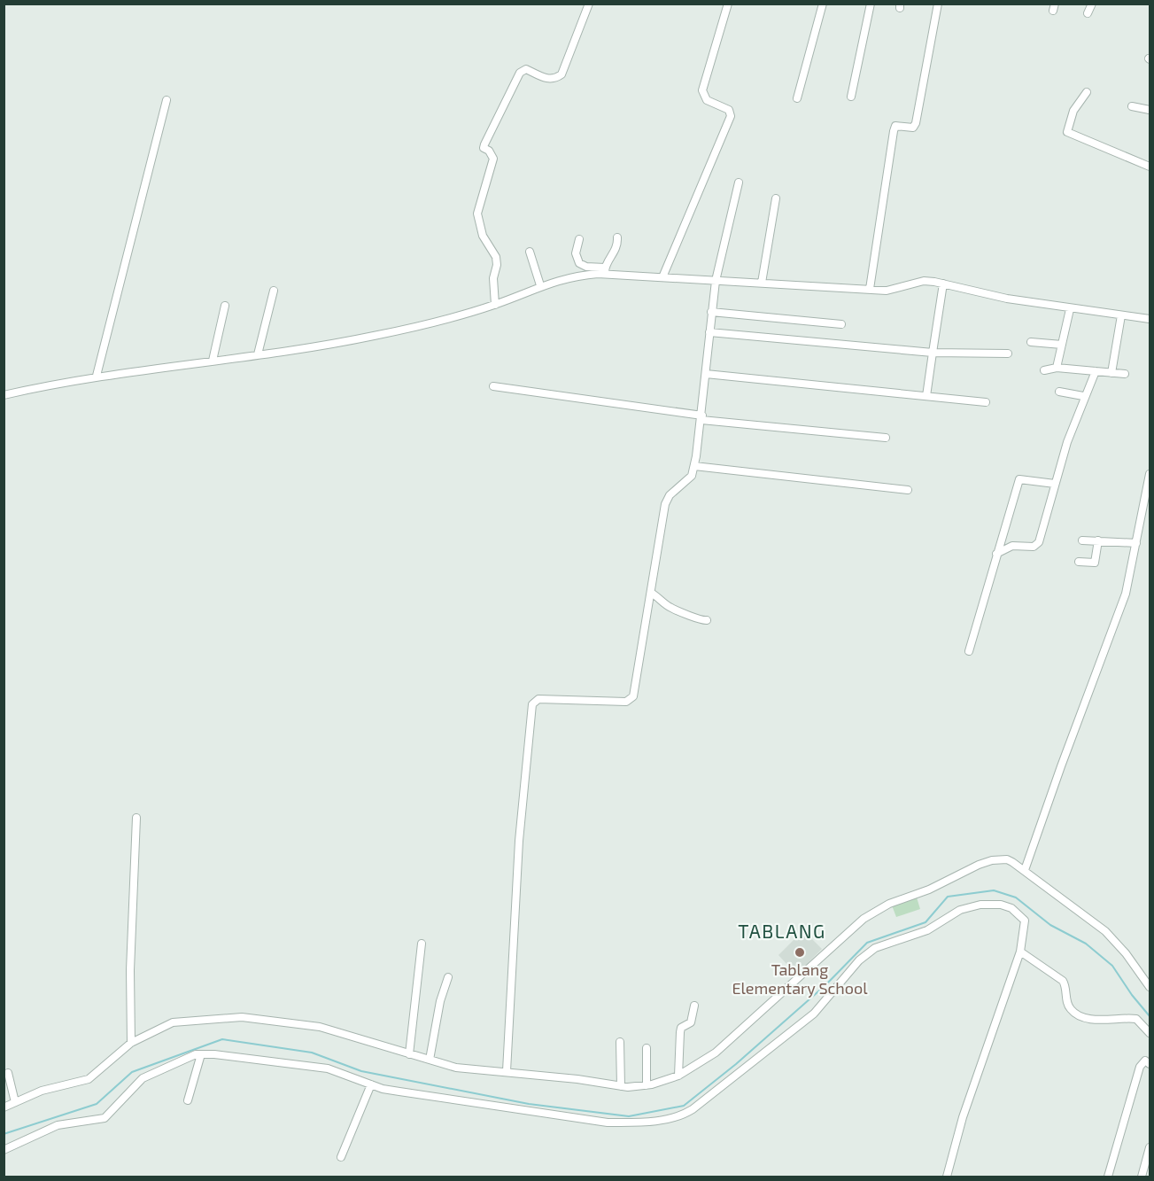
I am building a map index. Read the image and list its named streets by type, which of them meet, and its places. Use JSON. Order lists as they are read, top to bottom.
{
  "districts": ["TABLANG"],
  "places": ["Tablang Elementary School"]
}
